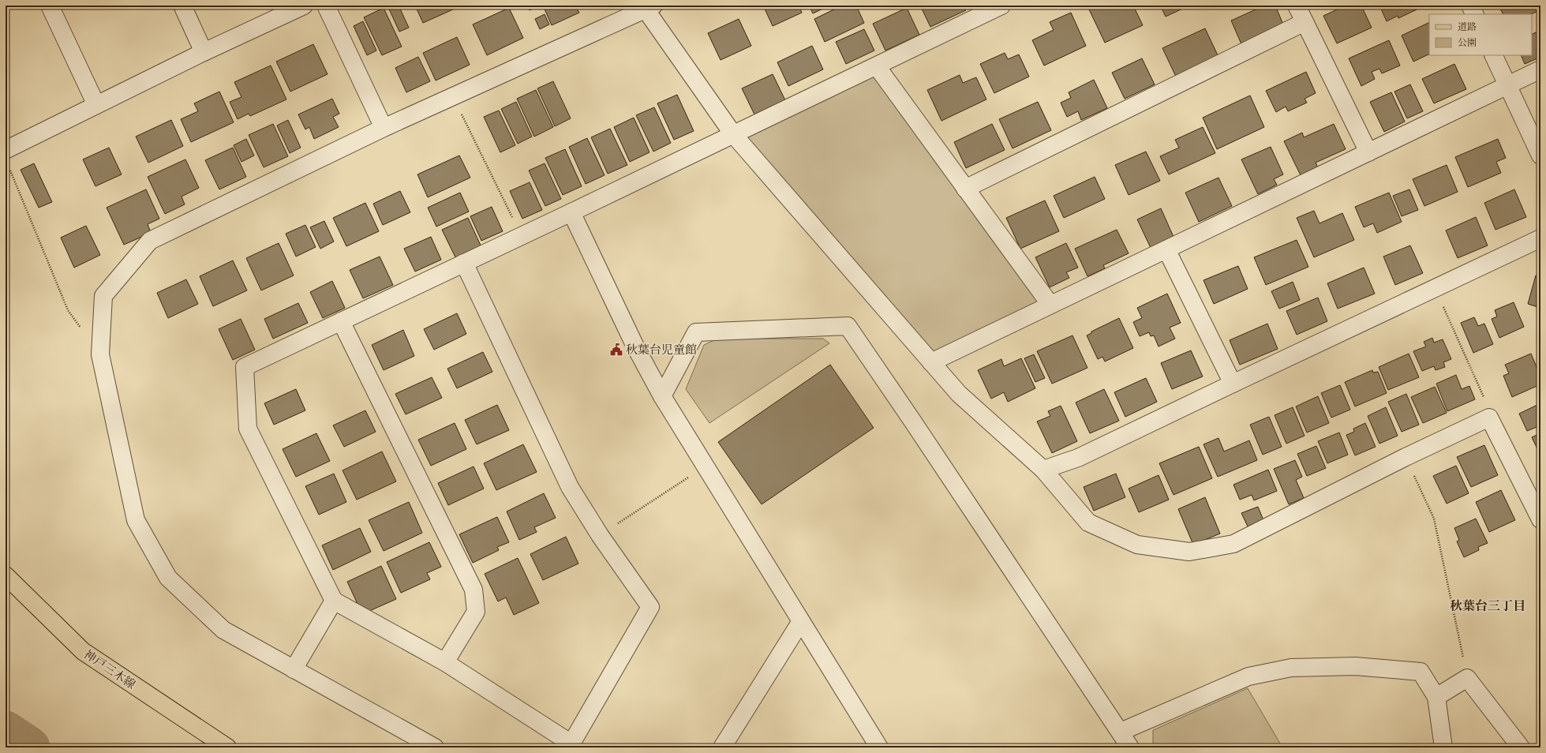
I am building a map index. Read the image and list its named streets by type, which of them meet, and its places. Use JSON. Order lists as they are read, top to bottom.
{
  "streets": {
    "main road": ["神戸三木線"]
  },
  "districts": ["秋葉台三丁目"],
  "places": {
    "public building": ["秋葉台児童館"]
  },
  "legend": ["道路", "公園"]
}
